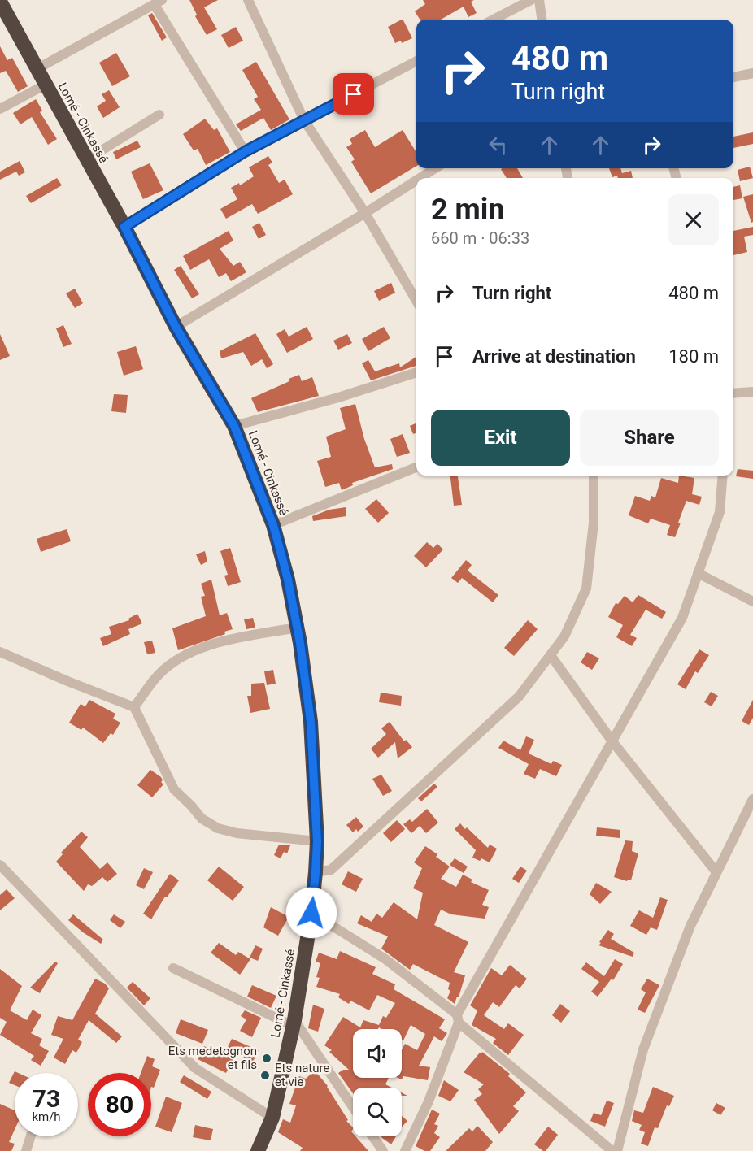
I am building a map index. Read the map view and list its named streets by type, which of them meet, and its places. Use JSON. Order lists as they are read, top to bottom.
{
  "streets": {
    "highway": ["Lomé - Cinkassé"]
  },
  "places": ["Ets medetognon et fils", "Ets nature et vie"],
  "page": {
    "turn": ["480 m", "Turn right"],
    "heading": ["2 min", "660 m · 06:33"],
    "list": [
      {
        "name": "Turn right",
        "value": "480 m"
      },
      {
        "name": "Arrive at destination",
        "value": "180 m"
      }
    ],
    "buttons": ["Exit", "Share"],
    "speed": "73 km/h",
    "limit": "80"
  }
}
